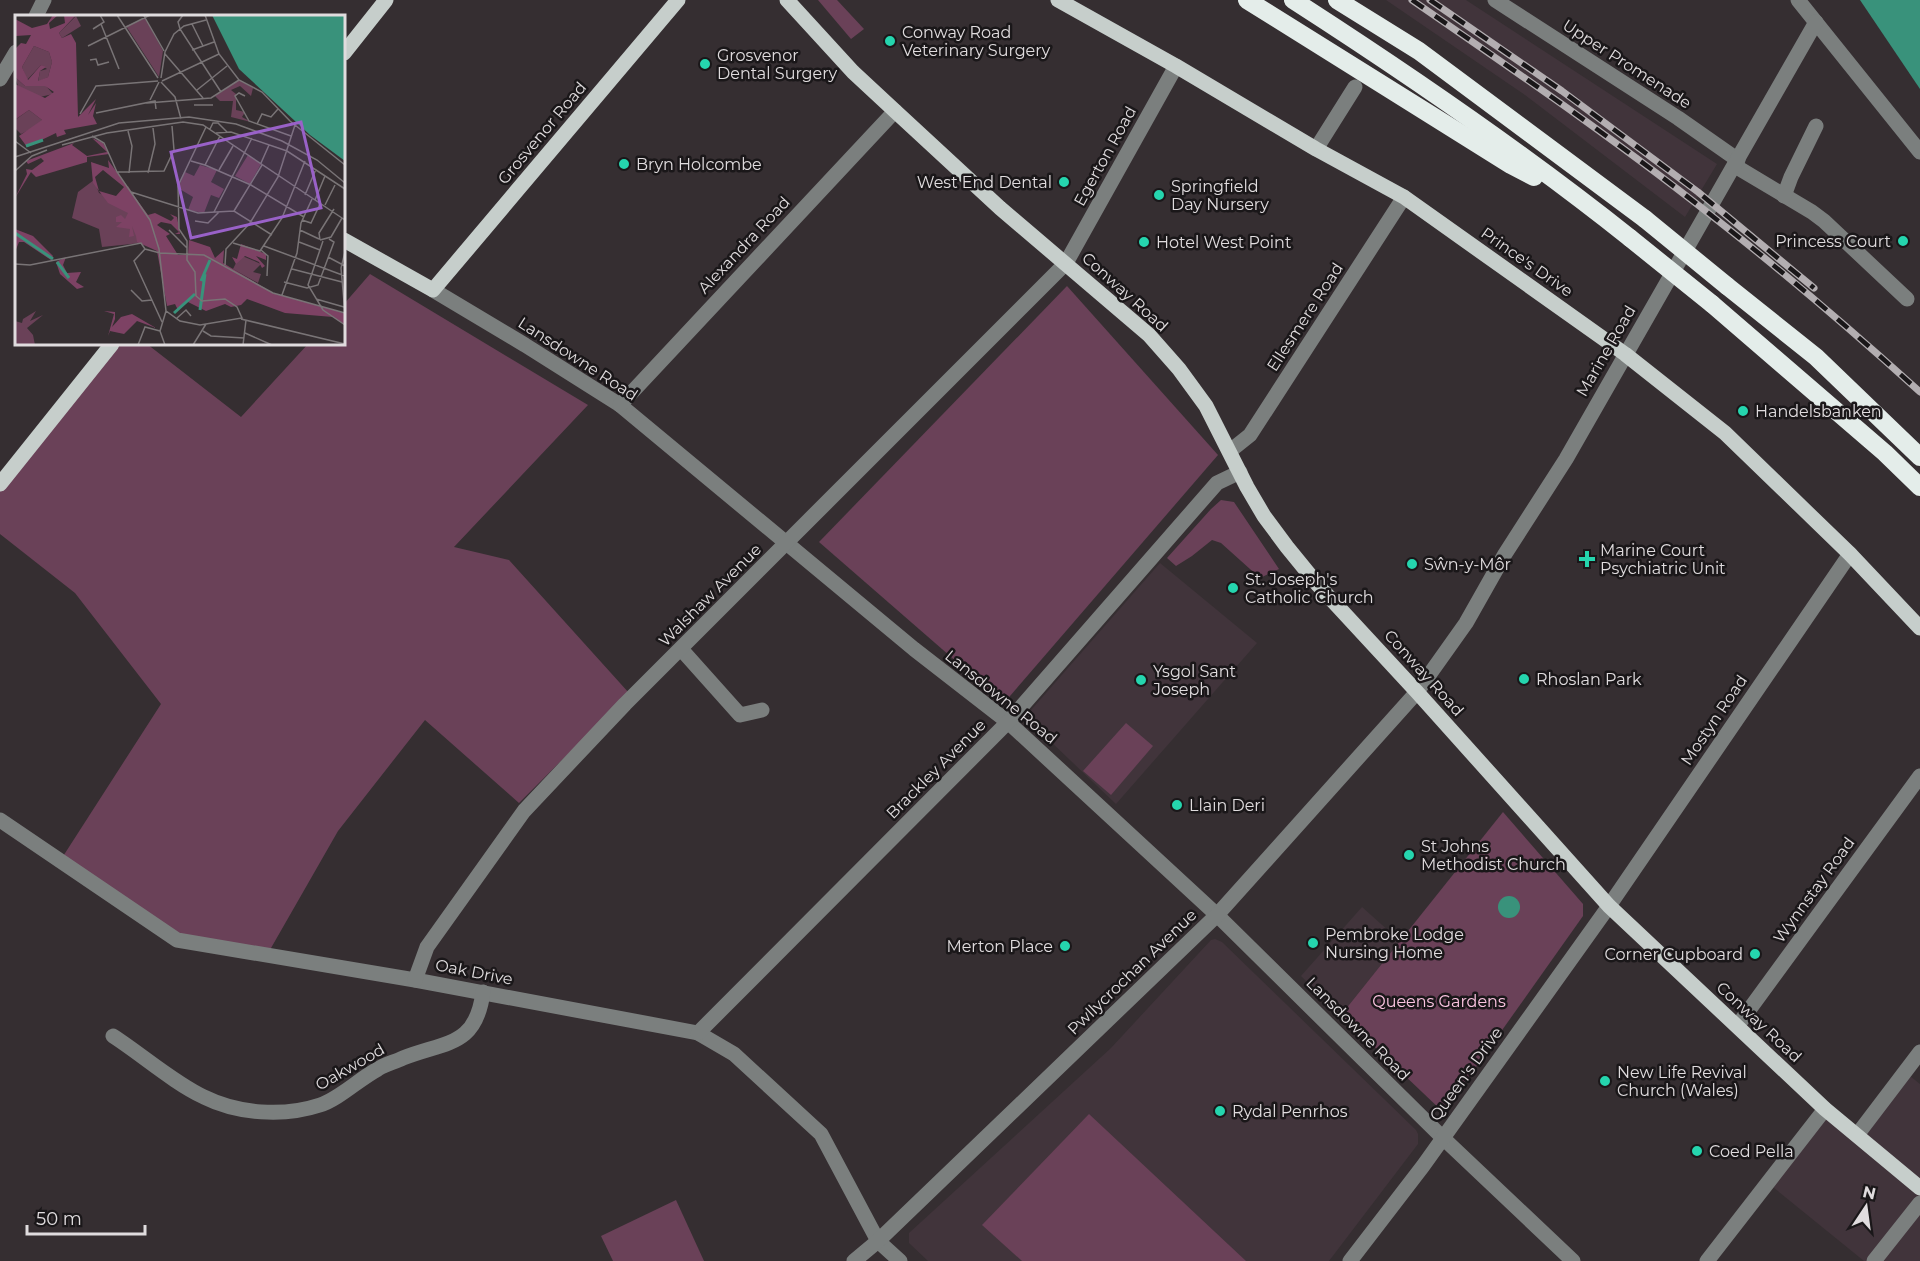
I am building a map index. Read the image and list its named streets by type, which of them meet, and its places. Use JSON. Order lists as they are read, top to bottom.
{
  "streets": {
    "main road": [
      "Grosvenor Road",
      "Prince's Drive",
      "Conway Road",
      "Lansdowne Road"
    ],
    "street": [
      "Upper Promenade",
      "Egerton Road",
      "Alexandra Road",
      "Ellesmere Road",
      "Marine Road",
      "Walshaw Avenue",
      "Mostyn Road",
      "Brackley Avenue",
      "Wynnstay Road",
      "Oak Drive",
      "Pwllycrochan Avenue",
      "Oakwood",
      "Queen's Drive"
    ]
  },
  "crossings": [
    ["Upper Promenade", "Marine Road"],
    ["Grosvenor Road", "Lansdowne Road"],
    ["Egerton Road", "Prince's Drive"],
    ["Egerton Road", "Conway Road"],
    ["Egerton Road", "Walshaw Avenue"],
    ["Alexandra Road", "Conway Road"],
    ["Alexandra Road", "Lansdowne Road"],
    ["Prince's Drive", "Ellesmere Road"],
    ["Prince's Drive", "Marine Road"],
    ["Prince's Drive", "Mostyn Road"],
    ["Conway Road", "Ellesmere Road"],
    ["Conway Road", "Marine Road"],
    ["Conway Road", "Walshaw Avenue"],
    ["Conway Road", "Mostyn Road"],
    ["Conway Road", "Brackley Avenue"],
    ["Conway Road", "Wynnstay Road"],
    ["Conway Road", "Pwllycrochan Avenue"],
    ["Conway Road", "Queen's Drive"],
    ["Marine Road", "Pwllycrochan Avenue"],
    ["Lansdowne Road", "Walshaw Avenue"],
    ["Lansdowne Road", "Brackley Avenue"],
    ["Lansdowne Road", "Pwllycrochan Avenue"],
    ["Lansdowne Road", "Queen's Drive"],
    ["Walshaw Avenue", "Oak Drive"],
    ["Mostyn Road", "Queen's Drive"],
    ["Brackley Avenue", "Oak Drive"],
    ["Oak Drive", "Pwllycrochan Avenue"],
    ["Oak Drive", "Oakwood"]
  ],
  "parks": ["Queens Gardens"],
  "places": {
    "other": [
      "Conway Road Veterinary Surgery",
      "Grosvenor Dental Surgery",
      "Bryn Holcombe",
      "West End Dental",
      "Springfield Day Nursery",
      "Princess Court",
      "Hotel West Point",
      "Handelsbanken",
      "Sŵn-y-Môr",
      "St. Joseph's Catholic Church",
      "Rhoslan Park",
      "Ysgol Sant Joseph",
      "Llain Deri",
      "St Johns Methodist Church",
      "Pembroke Lodge Nursing Home",
      "Merton Place",
      "Corner Cupboard",
      "New Life Revival Church (Wales)",
      "Rydal Penrhos",
      "Coed Pella"
    ],
    "health": ["Marine Court Psychiatric Unit"]
  },
  "scale_bar": "50 m",
  "north": "top"
}
